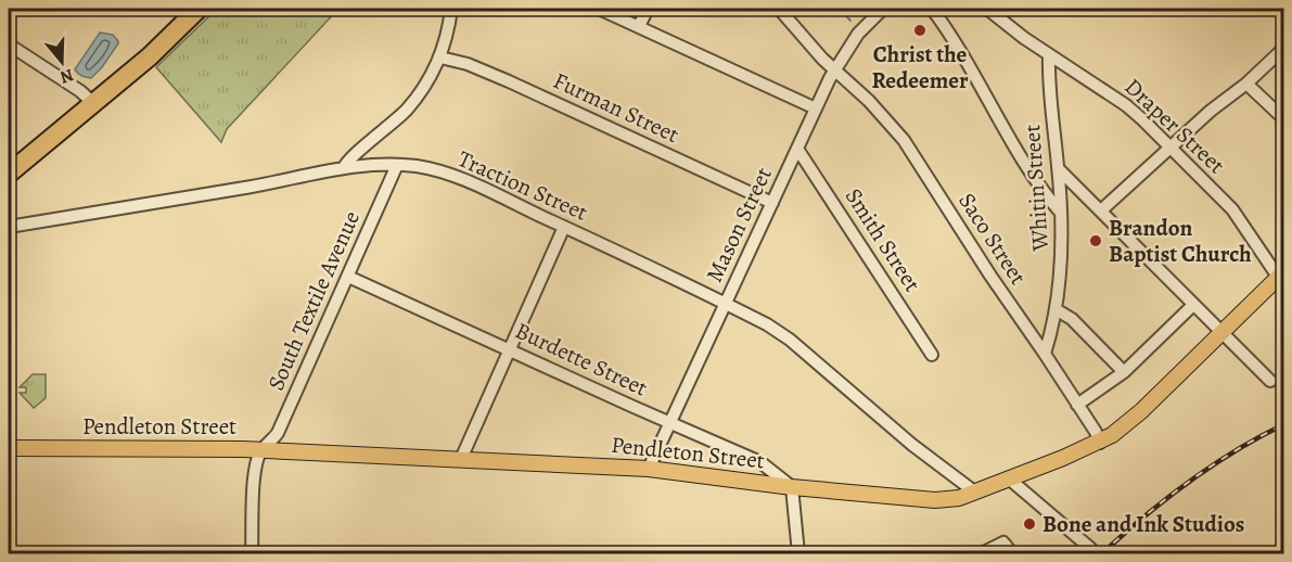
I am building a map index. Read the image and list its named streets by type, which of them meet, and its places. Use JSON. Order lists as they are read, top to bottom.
{
  "streets": {
    "main road": ["Pendleton Street"],
    "street": [
      "Furman Street",
      "Draper Street",
      "Traction Street",
      "Whitin Street",
      "Mason Street",
      "Saco Street",
      "Smith Street",
      "South Textile Avenue",
      "Burdette Street"
    ]
  },
  "crossings": [
    ["Furman Street", "Mason Street"],
    ["Draper Street", "Whitin Street"],
    ["Draper Street", "Pendleton Street"],
    ["Traction Street", "Mason Street"],
    ["Traction Street", "South Textile Avenue"],
    ["Traction Street", "Pendleton Street"],
    ["Whitin Street", "Saco Street"],
    ["Mason Street", "Saco Street"],
    ["Mason Street", "Smith Street"],
    ["Mason Street", "Burdette Street"],
    ["Mason Street", "Pendleton Street"],
    ["Saco Street", "Pendleton Street"],
    ["South Textile Avenue", "Burdette Street"],
    ["South Textile Avenue", "Pendleton Street"],
    ["Burdette Street", "Pendleton Street"]
  ],
  "places": ["Christ the Redeemer", "Brandon Baptist Church", "Bone and Ink Studios"],
  "north": "bottom"
}
